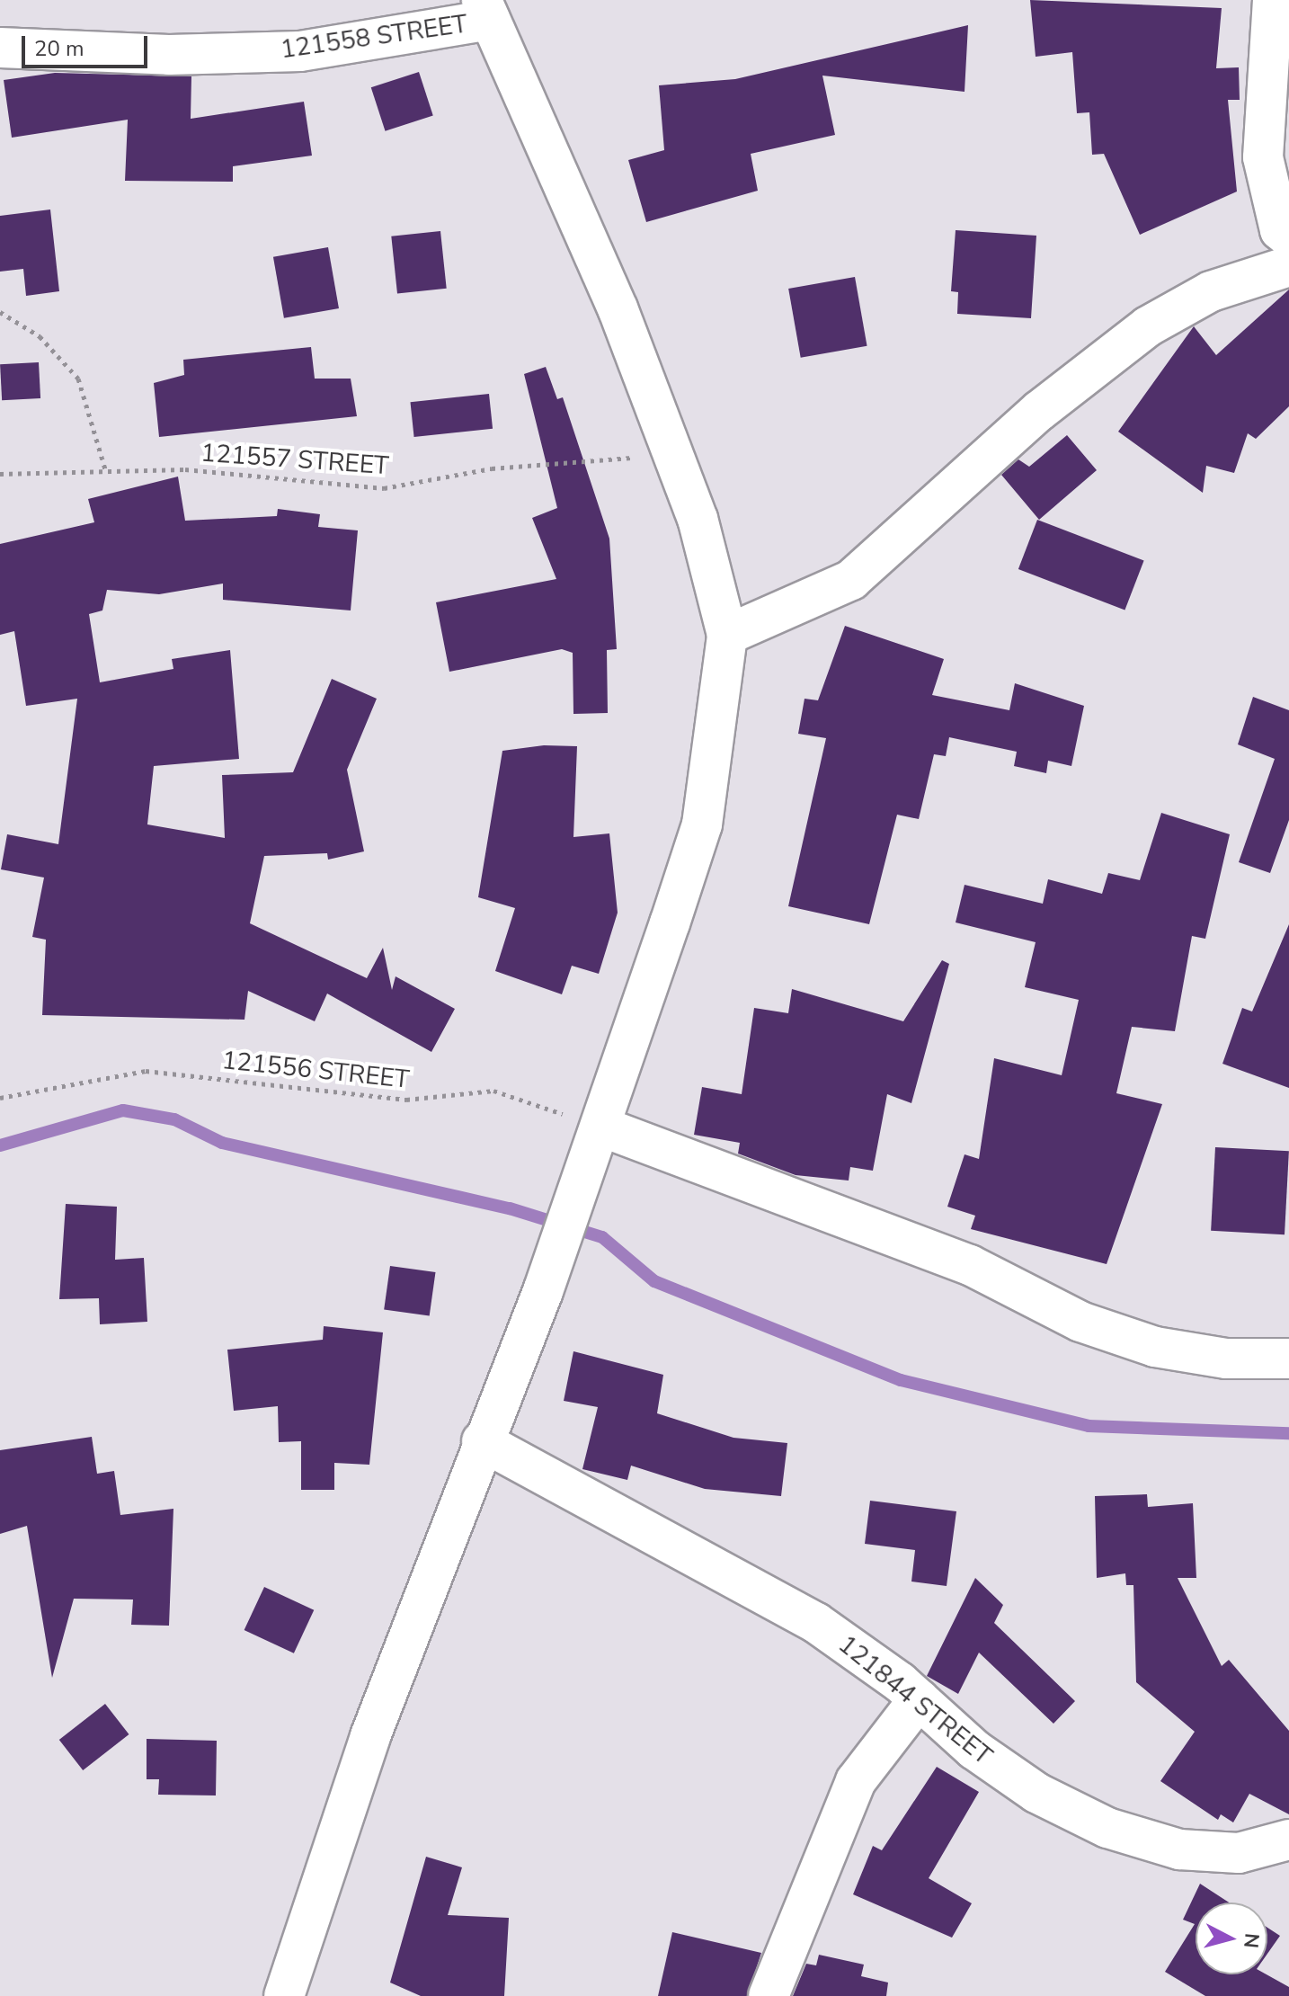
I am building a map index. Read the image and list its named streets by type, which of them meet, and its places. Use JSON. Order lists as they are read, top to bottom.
{
  "streets": {
    "street": ["121558 STREET", "121844 STREET"],
    "path": ["121557 STREET", "121556 STREET"]
  },
  "scale_bar": "20 m",
  "north": "right"
}
